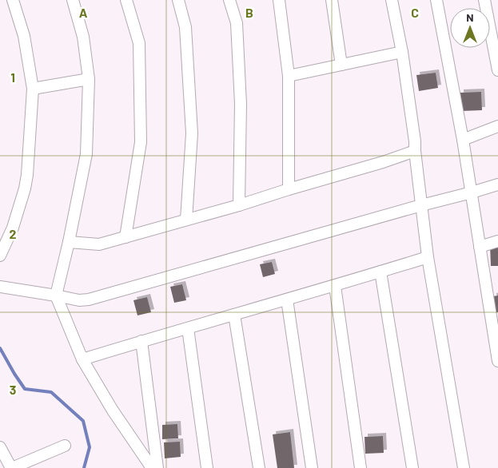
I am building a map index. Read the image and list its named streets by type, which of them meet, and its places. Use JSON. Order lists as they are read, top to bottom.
{
  "north": "top",
  "grid": {
    "columns": ["A", "B", "C"],
    "rows": ["1", "2", "3"]
  }
}
